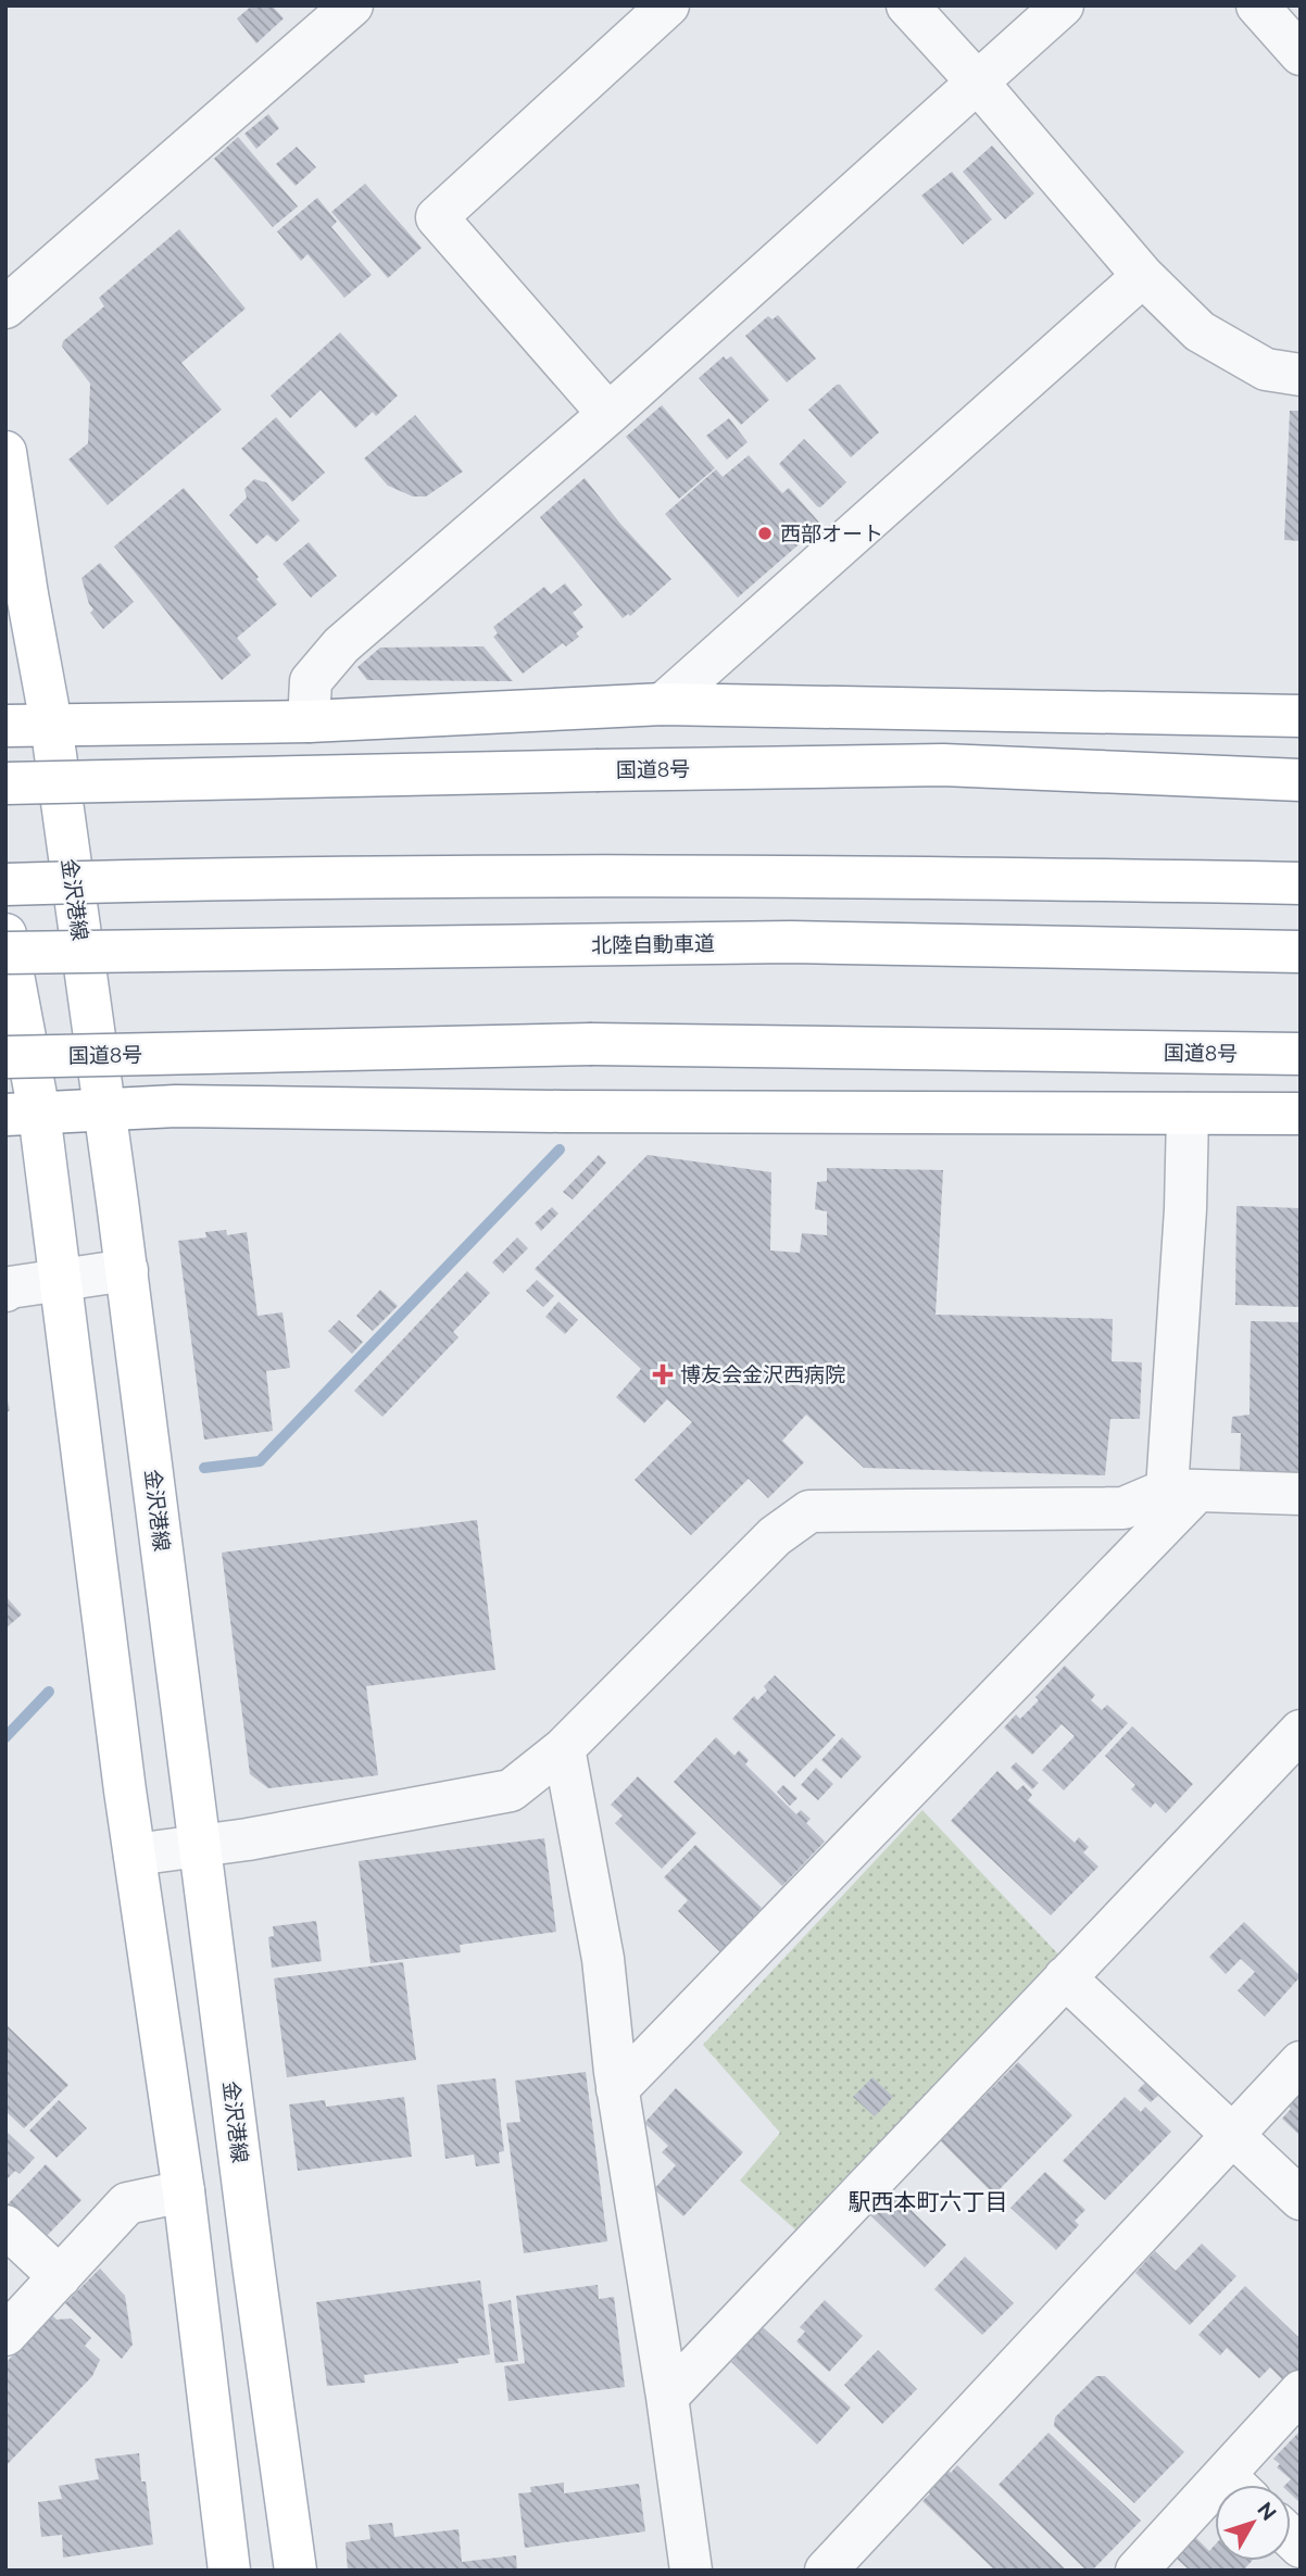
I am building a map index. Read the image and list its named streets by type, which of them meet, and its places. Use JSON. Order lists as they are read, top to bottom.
{
  "streets": {
    "main road": ["国道8号", "金沢港線", "北陸自動車道"]
  },
  "districts": ["駅西本町六丁目"],
  "places": {
    "other": ["西部オート"],
    "health": ["博友会金沢西病院"]
  },
  "north": "top right"
}
